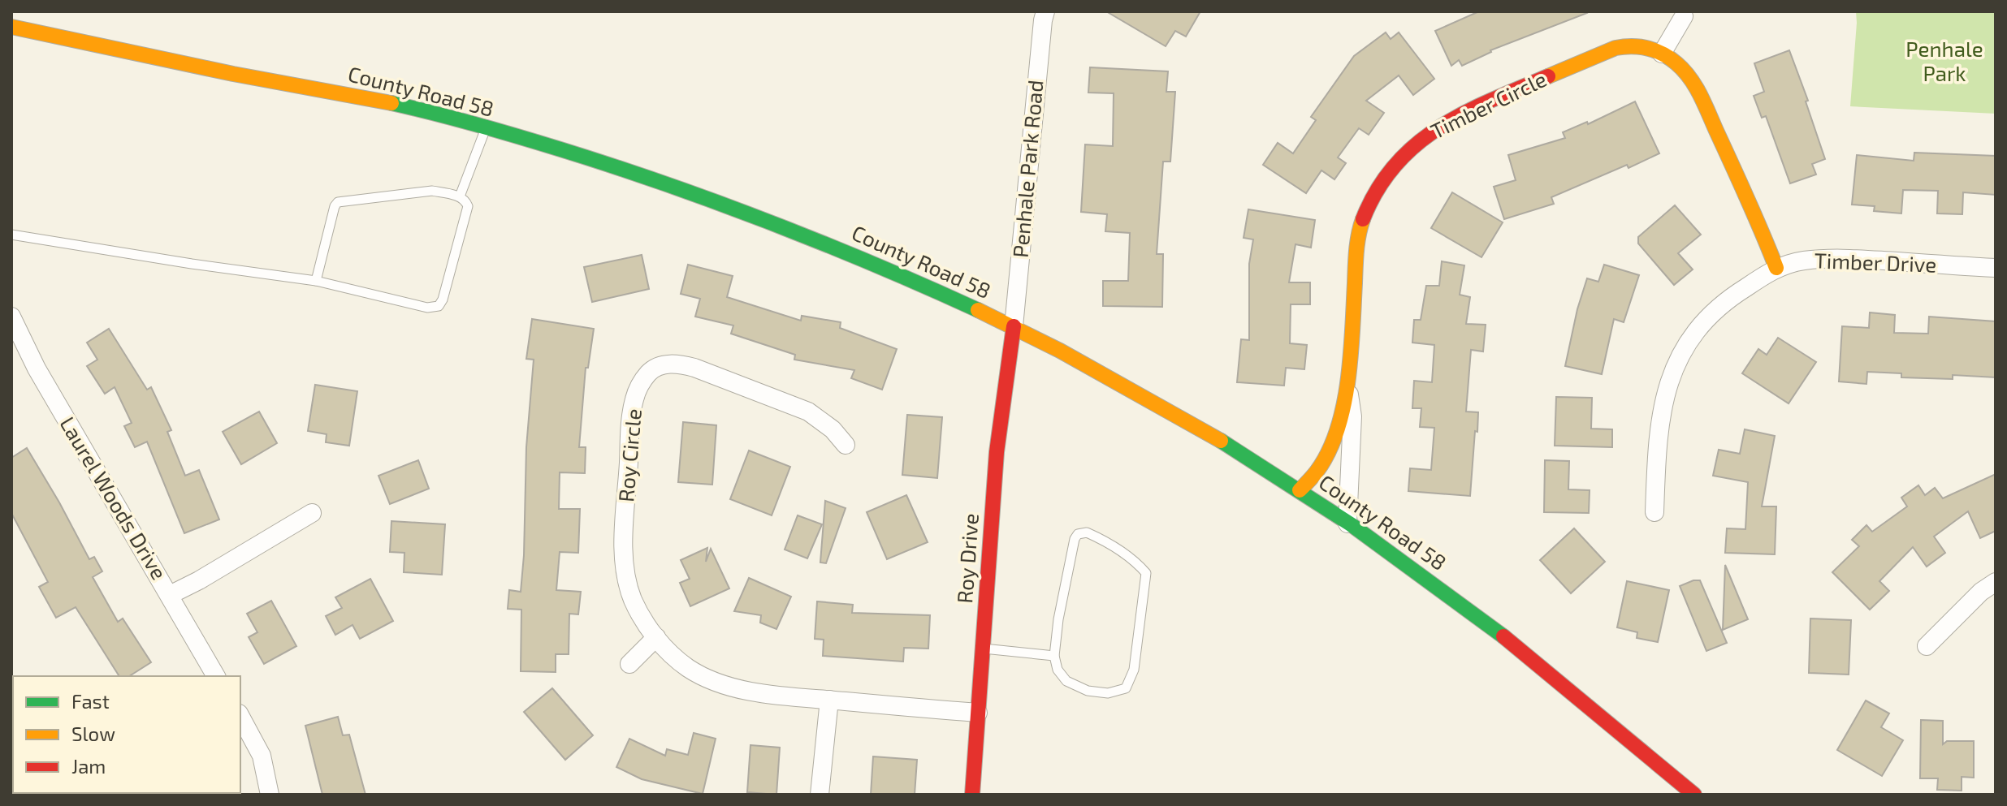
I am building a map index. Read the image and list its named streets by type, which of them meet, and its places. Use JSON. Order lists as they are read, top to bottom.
{
  "streets": {
    "street": [
      "County Road 58",
      "Timber Circle",
      "Penhale Park Road",
      "Timber Drive",
      "Roy Circle",
      "Laurel Woods Drive",
      "Roy Drive"
    ]
  },
  "crossings": [
    ["County Road 58", "Timber Circle"],
    ["County Road 58", "Penhale Park Road"],
    ["County Road 58", "Roy Drive"],
    ["Timber Circle", "Timber Drive"],
    ["Penhale Park Road", "Roy Drive"],
    ["Roy Circle", "Roy Drive"]
  ],
  "parks": ["Penhale Park"],
  "legend": ["Fast", "Slow", "Jam"]
}
